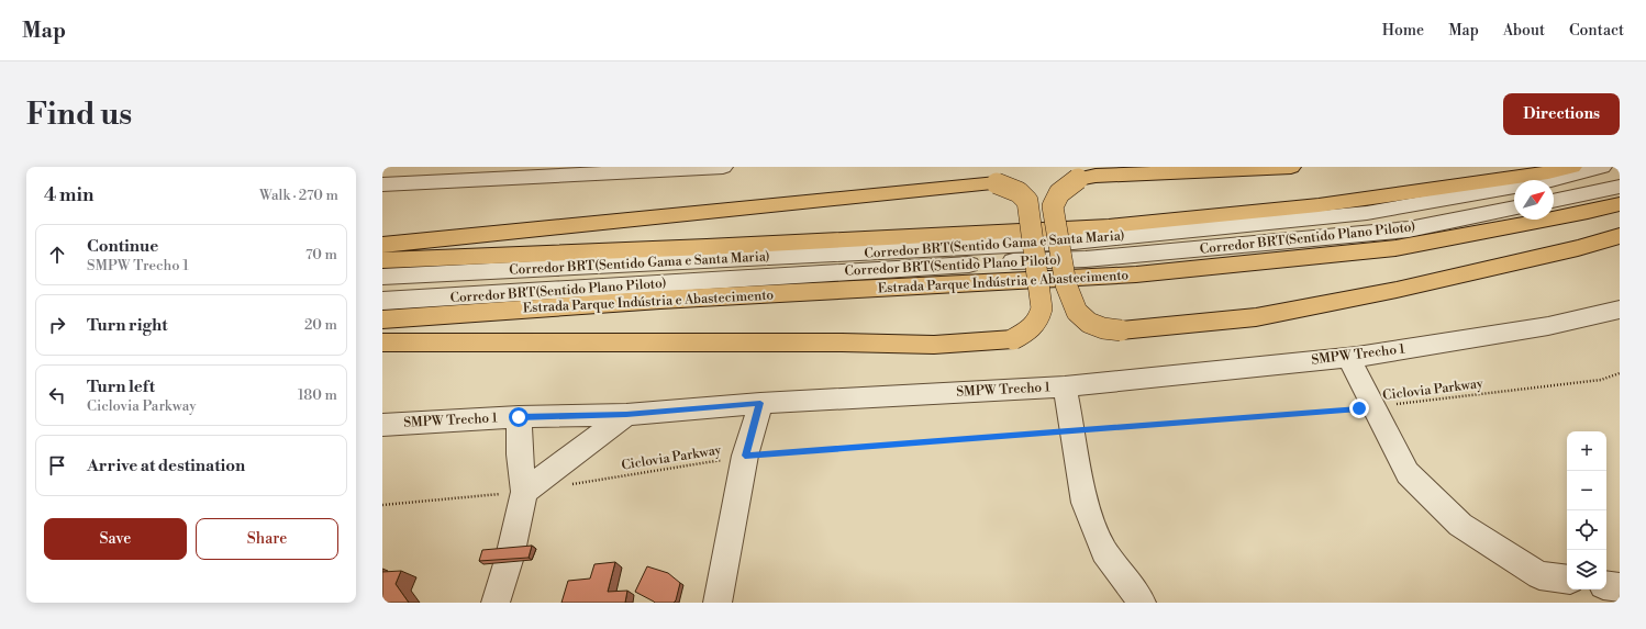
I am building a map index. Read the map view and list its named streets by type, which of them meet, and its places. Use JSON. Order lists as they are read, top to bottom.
{
  "streets": {
    "highway": ["Estrada Parque Indústria e Abastecimento"],
    "street": ["Corredor BRT(Sentido Plano Piloto)", "Corredor BRT(Sentido Gama e Santa Maria)", "SMPW Trecho 1"],
    "path": ["Ciclovia Parkway"]
  },
  "north": "top right",
  "page": {
    "header": "Map",
    "nav": [
      "Home",
      "Map",
      "About",
      "Contact"
    ],
    "buttons": [
      "Directions",
      ["Save", "Share"]
    ],
    "title": "Find us",
    "heading": ["4 min", "Walk · 270 m"],
    "list": [
      ["Continue", "SMPW Trecho 1", "70 m"],
      ["Turn right", "20 m"],
      ["Turn left", "Ciclovia Parkway", "180 m"],
      "Arrive at destination"
    ],
    "map_buttons": ["+", "−"]
  }
}
